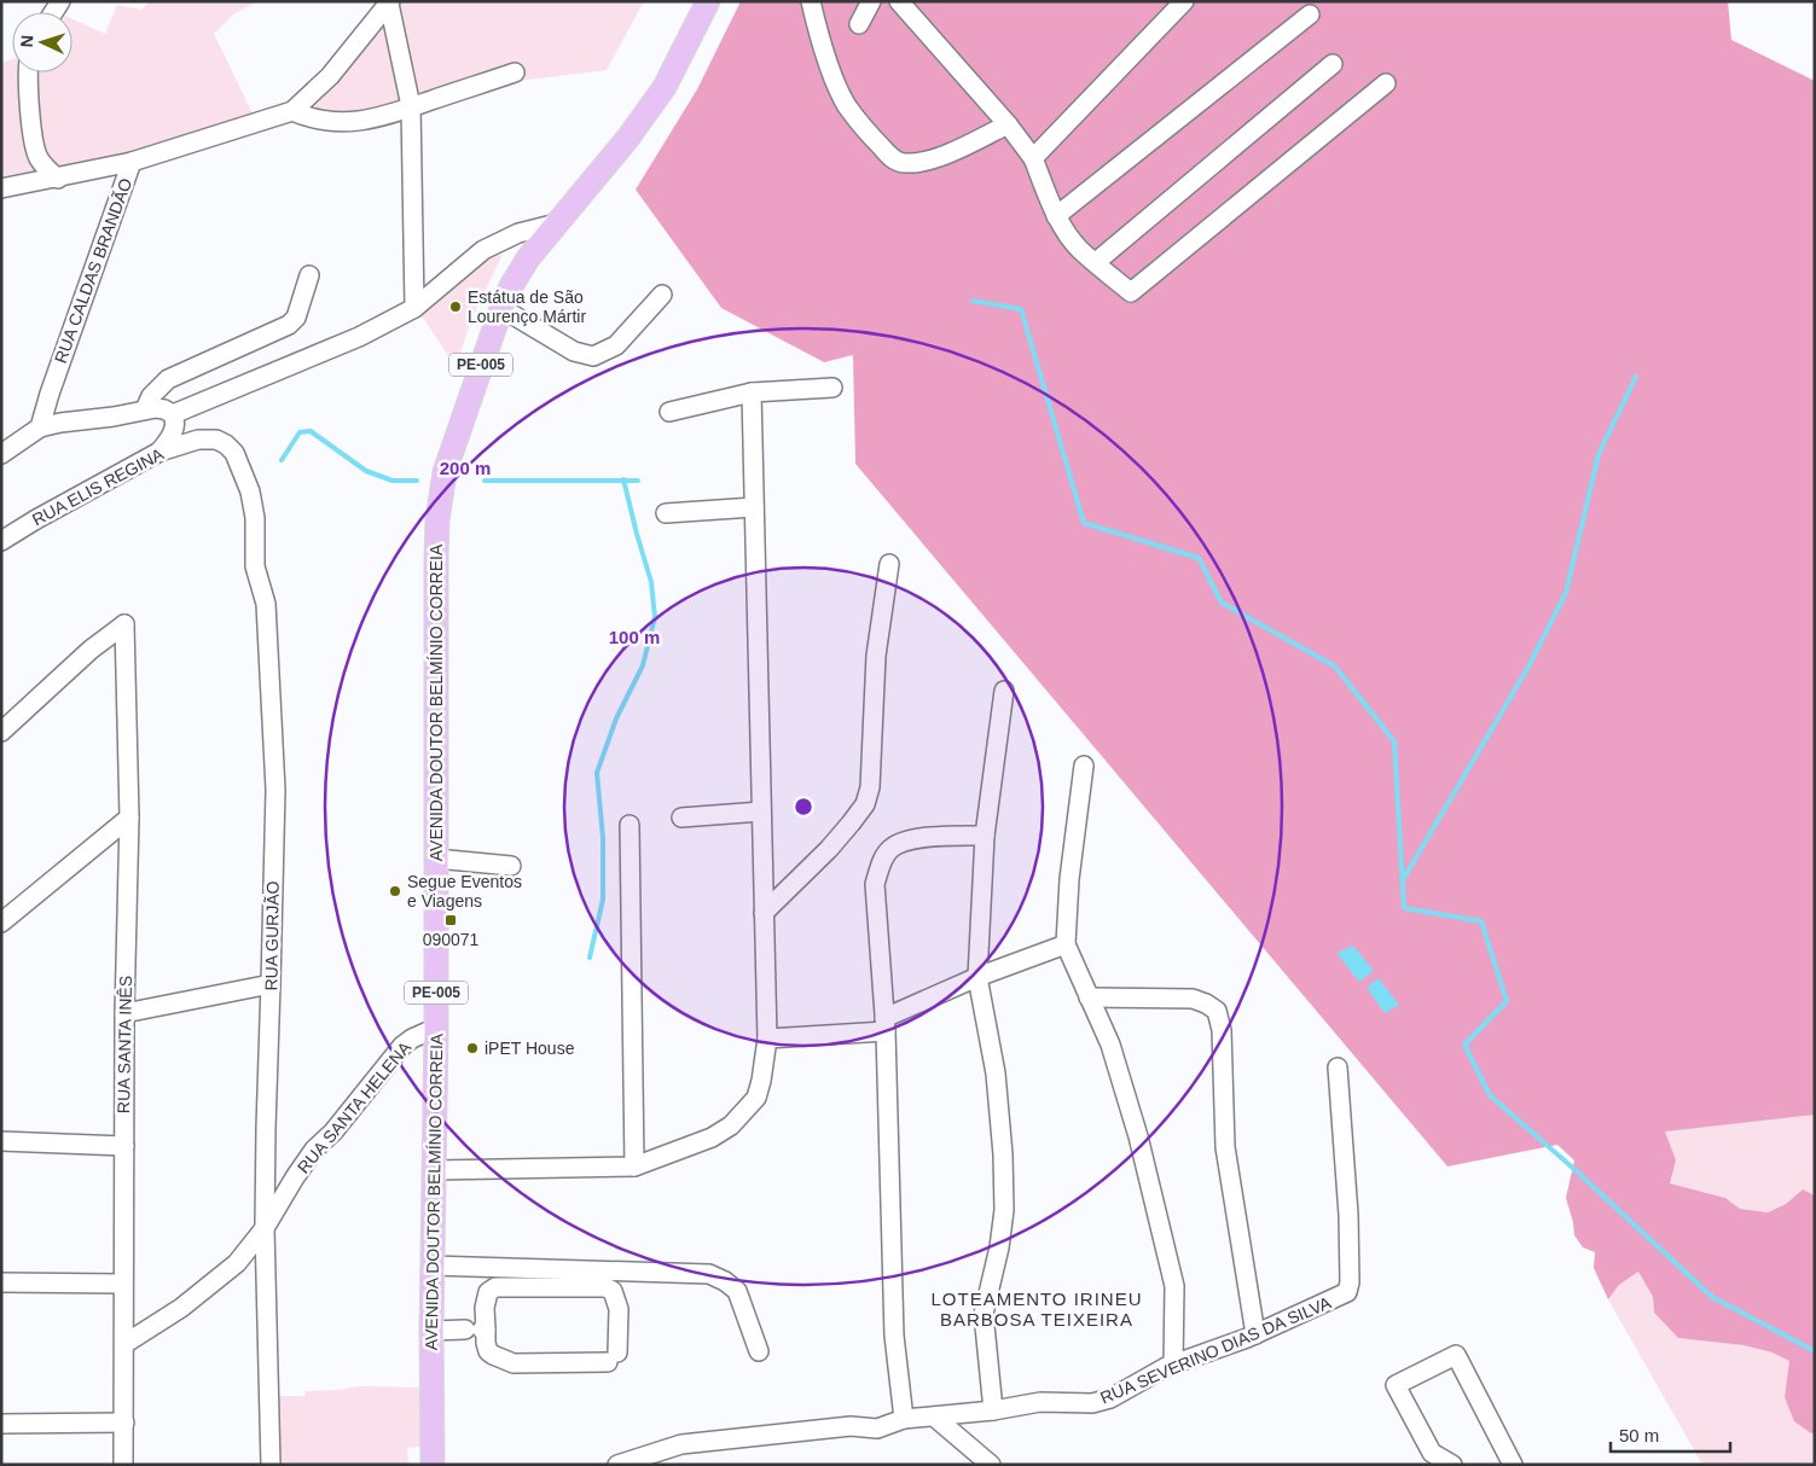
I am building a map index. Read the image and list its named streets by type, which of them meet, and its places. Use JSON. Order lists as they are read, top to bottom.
{
  "streets": {
    "main road": ["PE-005", "AVENIDA DOUTOR BELMÍNIO CORREIA"],
    "street": [
      "RUA CALDAS BRANDÃO",
      "RUA ELIS REGINA",
      "RUA GURJÃO",
      "RUA SANTA INÊS",
      "RUA SANTA HELENA",
      "RUA SEVERINO DIAS DA SILVA"
    ]
  },
  "crossings": [
    ["PE-005", "AVENIDA DOUTOR BELMÍNIO CORREIA"],
    ["RUA ELIS REGINA", "RUA GURJÃO"],
    ["AVENIDA DOUTOR BELMÍNIO CORREIA", "RUA SANTA HELENA"],
    ["RUA GURJÃO", "RUA SANTA HELENA"],
    ["RUA SANTA INÊS", "RUA SANTA HELENA"]
  ],
  "districts": ["LOTEAMENTO IRINEU BARBOSA TEIXEIRA"],
  "places": {
    "other": ["Estátua de São Lourenço Mártir", "Segue Eventos e Viagens", "iPET House"],
    "transit": ["090071"]
  },
  "scale_bar": "50 m",
  "north": "left",
  "rings": ["200 m", "100 m"]
}
